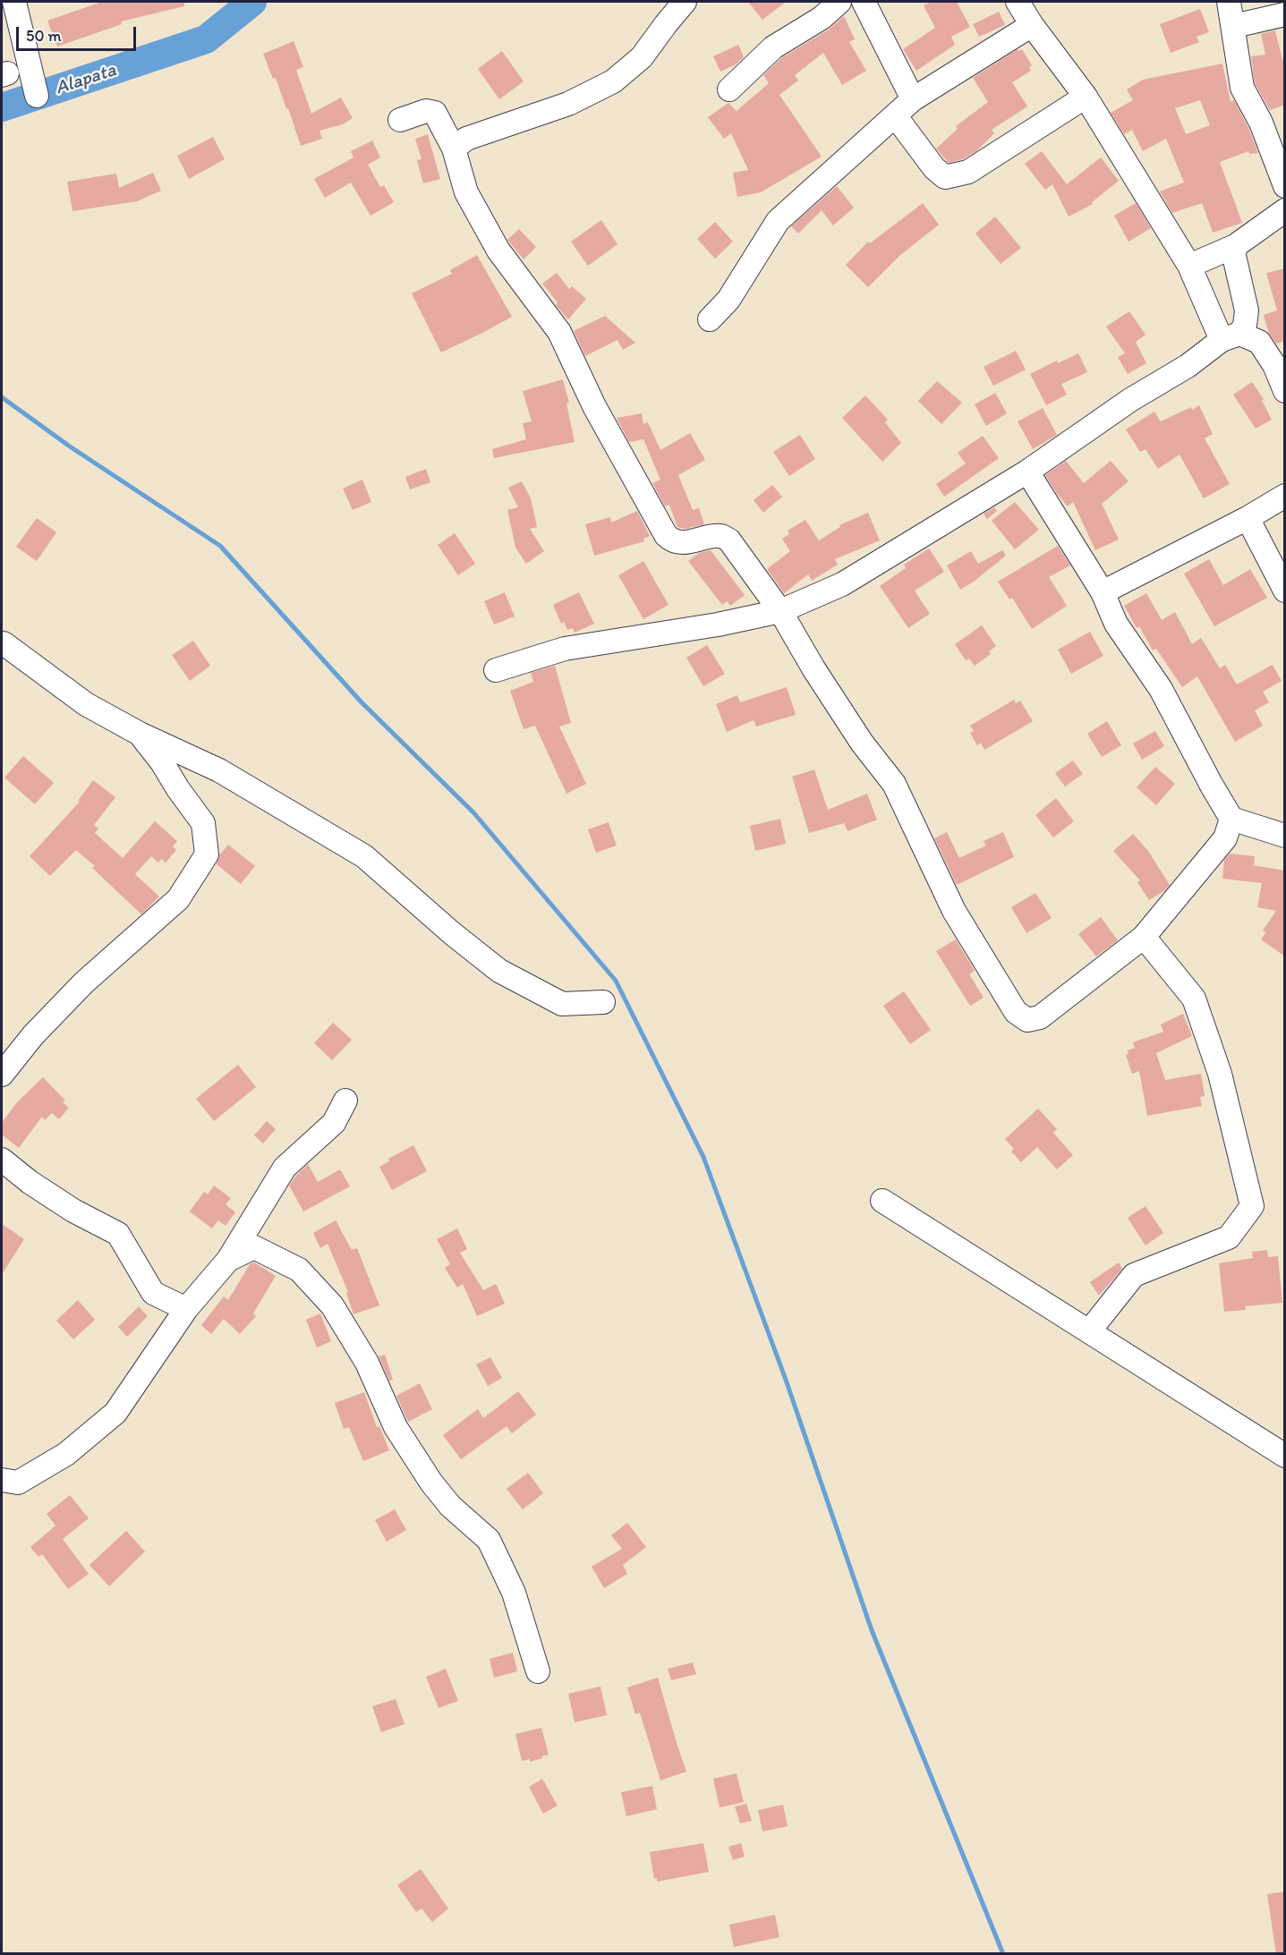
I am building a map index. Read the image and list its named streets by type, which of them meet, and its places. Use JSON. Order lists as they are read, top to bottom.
{
  "water": ["Alapata"],
  "scale_bar": "50 m"
}
